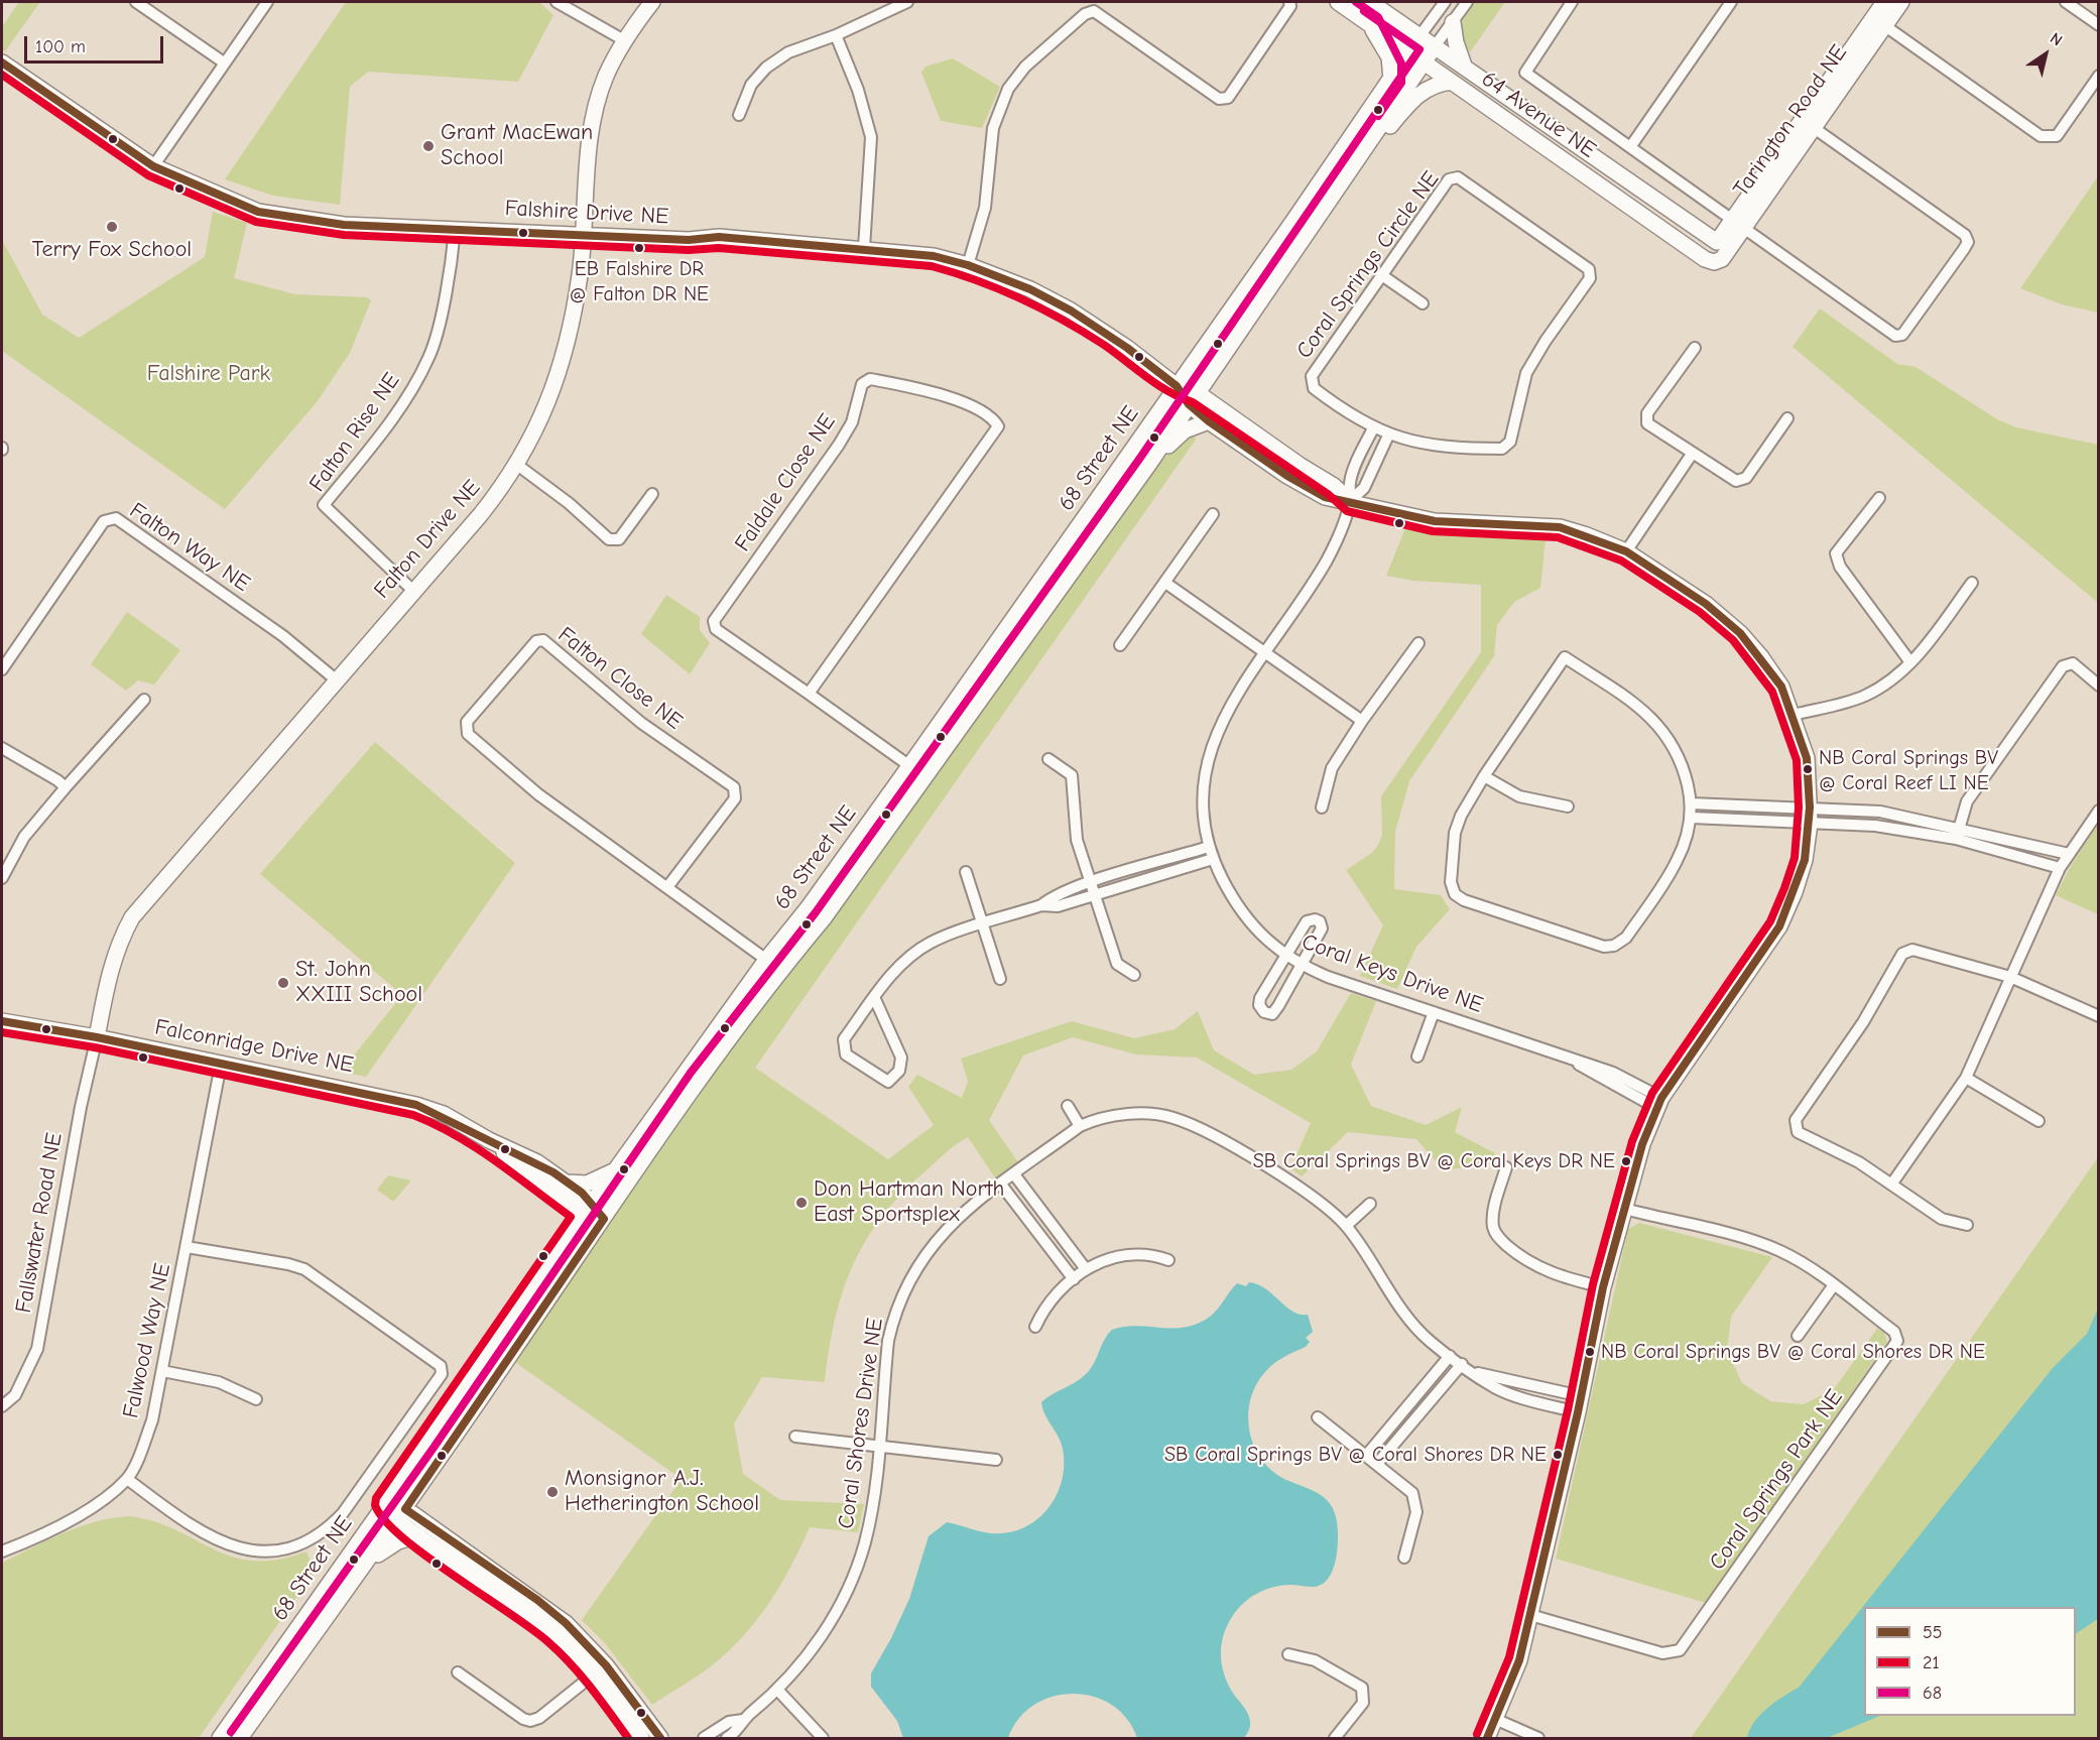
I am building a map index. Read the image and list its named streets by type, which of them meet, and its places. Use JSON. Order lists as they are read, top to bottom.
{
  "streets": {
    "street": [
      "64 Avenue NE",
      "Tarington Road NE",
      "Falshire Drive NE",
      "Coral Springs Circle NE",
      "Falton Rise NE",
      "68 Street NE",
      "Faldale Close NE",
      "Falton Drive NE",
      "Falton Way NE",
      "Falton Close NE",
      "Coral Keys Drive NE",
      "Falconridge Drive NE",
      "Fallswater Road NE",
      "Falwood Way NE",
      "Coral Shores Drive NE",
      "Coral Springs Park NE"
    ]
  },
  "crossings": [
    ["64 Avenue NE", "Tarington Road NE"],
    ["64 Avenue NE", "68 Street NE"],
    ["Falshire Drive NE", "Falton Rise NE"],
    ["Falshire Drive NE", "68 Street NE"],
    ["Falshire Drive NE", "Falton Drive NE"],
    ["Falton Rise NE", "Falton Drive NE"],
    ["68 Street NE", "Faldale Close NE"],
    ["68 Street NE", "Falton Close NE"],
    ["68 Street NE", "Falconridge Drive NE"],
    ["Falton Drive NE", "Falton Way NE"],
    ["Falton Drive NE", "Falconridge Drive NE"],
    ["Falton Drive NE", "Fallswater Road NE"],
    ["Falconridge Drive NE", "Fallswater Road NE"],
    ["Falconridge Drive NE", "Falwood Way NE"]
  ],
  "parks": ["Falshire Park"],
  "places": [
    "Grant MacEwan School",
    "Terry Fox School",
    "EB Falshire DR @ Falton DR NE",
    "NB Coral Springs BV @ Coral Reef LI NE",
    "St. John XXIII School",
    "SB Coral Springs BV @ Coral Keys DR NE",
    "Don Hartman North East Sportsplex",
    "NB Coral Springs BV @ Coral Shores DR NE",
    "SB Coral Springs BV @ Coral Shores DR NE",
    "Monsignor A.J. Hetherington School"
  ],
  "lines": ["transit line 68", "transit line 55", "transit line 21"],
  "legend": ["55", "21", "68"],
  "scale_bar": "100 m",
  "north": "top right"
}
